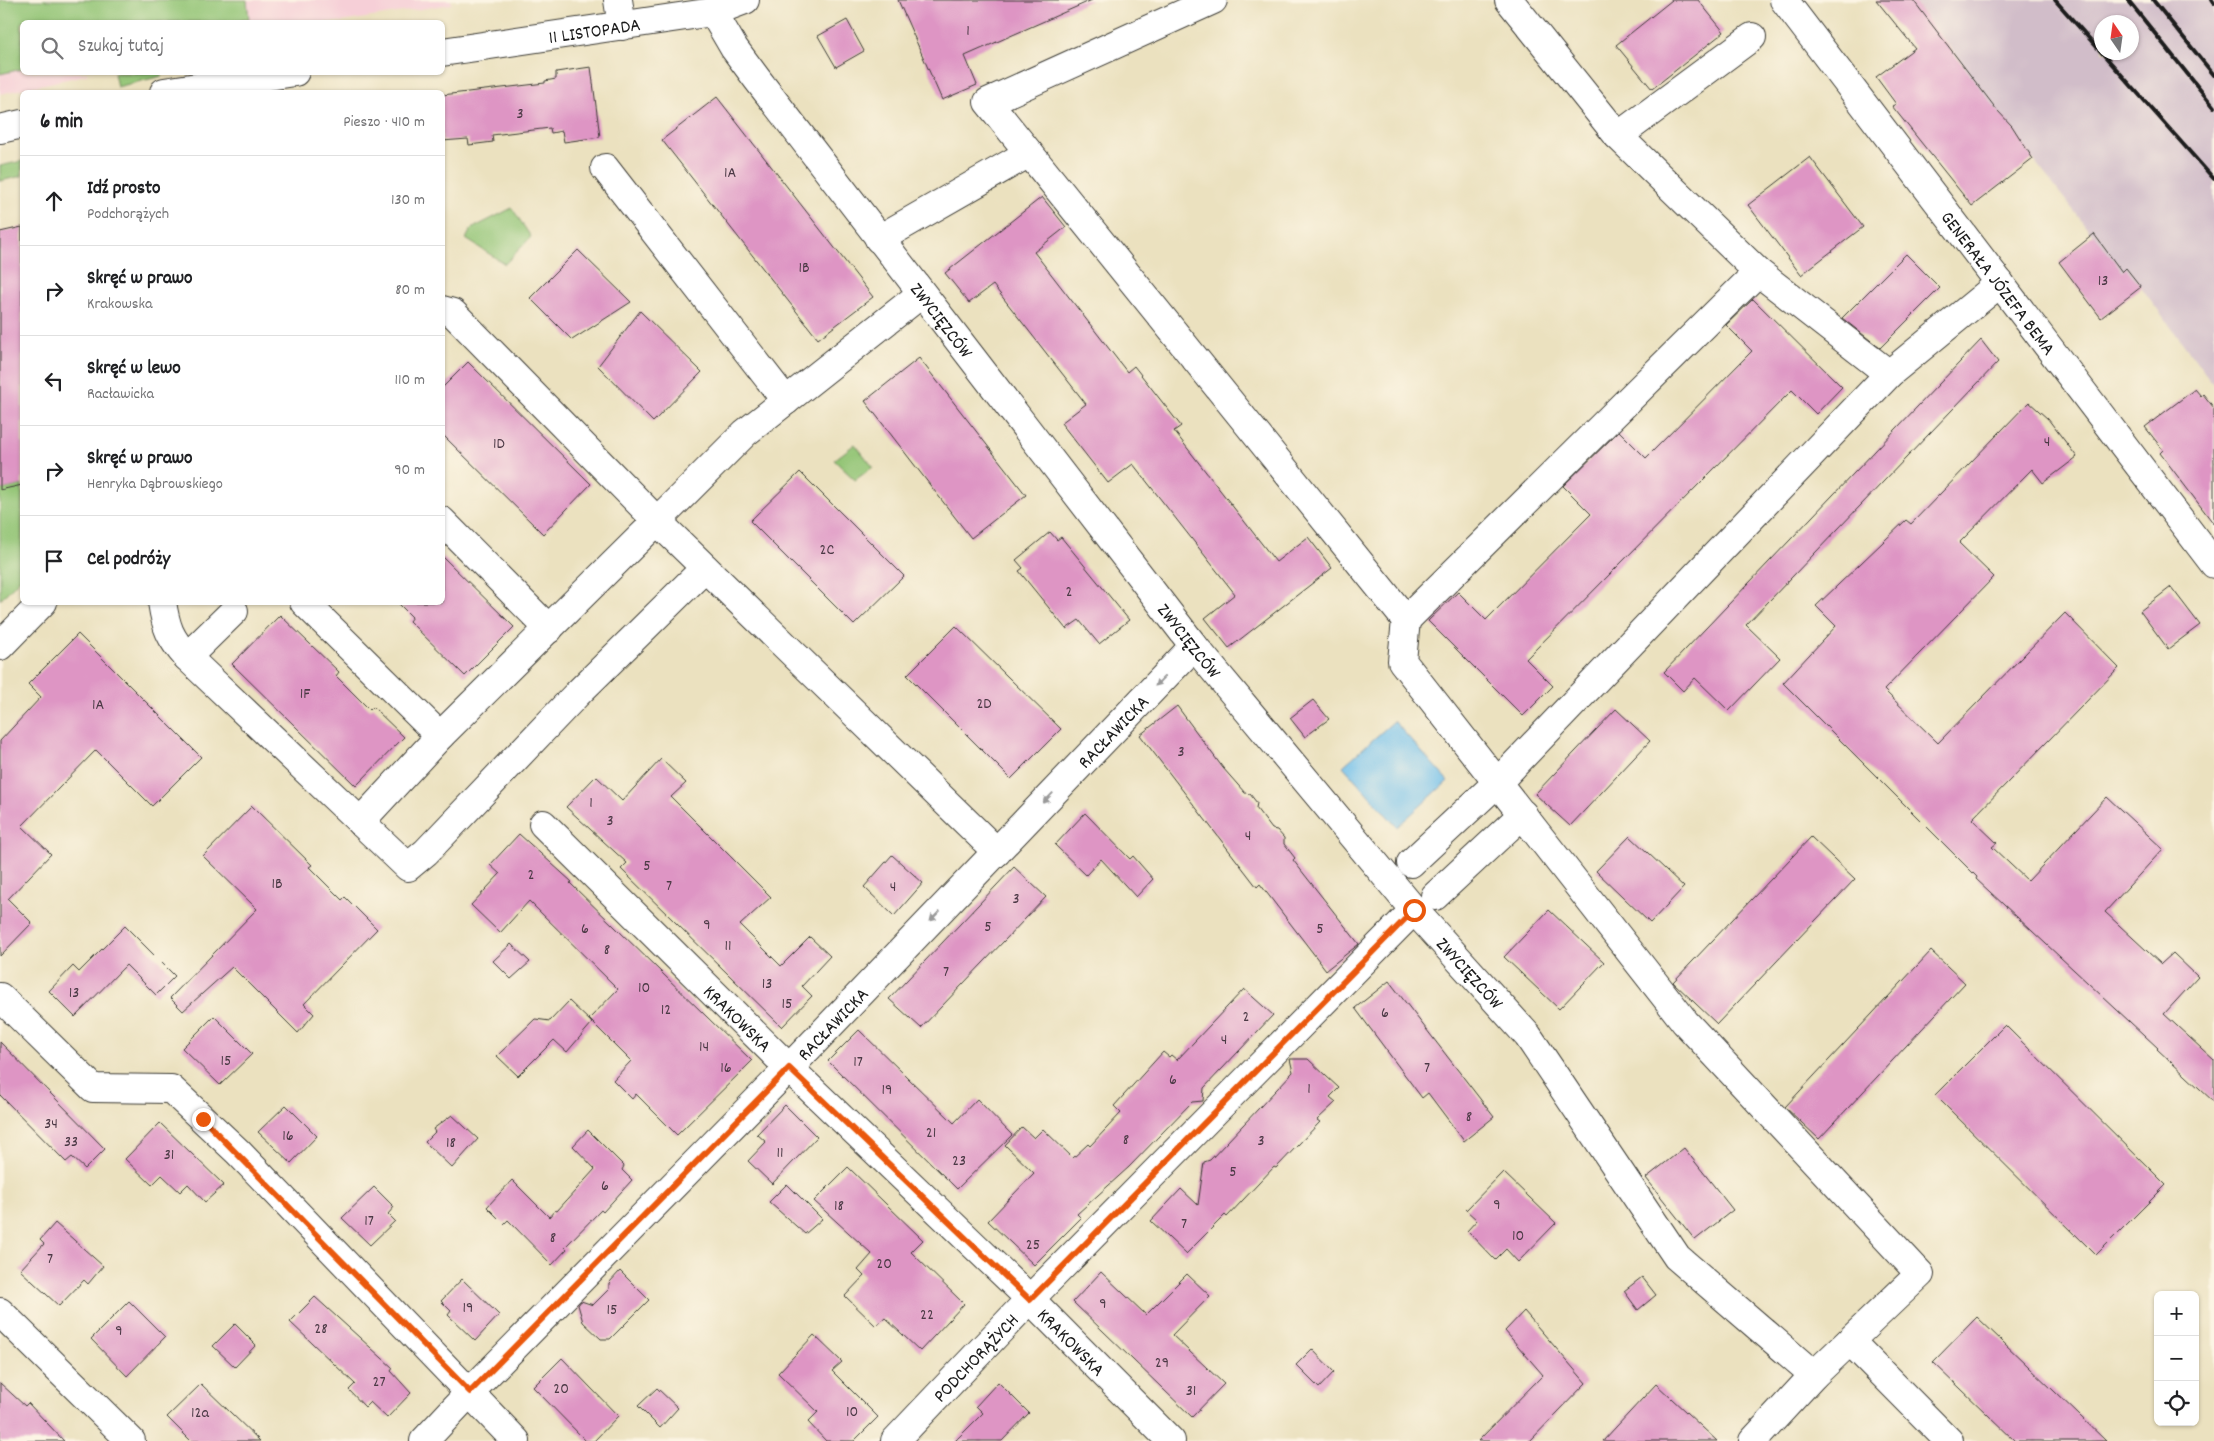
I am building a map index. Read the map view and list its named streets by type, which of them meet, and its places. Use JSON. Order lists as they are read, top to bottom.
{
  "streets": {
    "street": [
      "11 LISTOPADA",
      "GENERAŁA JÓZEFA BEMA",
      "ZWYCIĘZCÓW",
      "RACŁAWICKA",
      "KRAKOWSKA",
      "PODCHORĄŻYCH"
    ]
  },
  "crossings": [
    ["11 LISTOPADA", "ZWYCIĘZCÓW"],
    ["ZWYCIĘZCÓW", "RACŁAWICKA"],
    ["ZWYCIĘZCÓW", "PODCHORĄŻYCH"],
    ["RACŁAWICKA", "KRAKOWSKA"],
    ["KRAKOWSKA", "PODCHORĄŻYCH"]
  ],
  "one_way": ["RACŁAWICKA"],
  "house_numbers": [
    "1",
    "3",
    "1A",
    "1B",
    "13",
    "4",
    "1D",
    "2C",
    "2",
    "1F",
    "2D",
    "1A",
    "3",
    "1",
    "3",
    "4",
    "5",
    "2",
    "1B",
    "7",
    "4",
    "3",
    "9",
    "5",
    "6",
    "5",
    "11",
    "8",
    "7",
    "13",
    "10",
    "13",
    "15",
    "12",
    "6",
    "2",
    "4",
    "14",
    "15",
    "17",
    "16",
    "7",
    "6",
    "1",
    "19",
    "8",
    "34",
    "21",
    "16",
    "8",
    "3",
    "33",
    "18",
    "11",
    "31",
    "23",
    "5",
    "6",
    "9",
    "18",
    "17",
    "7",
    "10",
    "8",
    "25",
    "7",
    "20",
    "9",
    "19",
    "15",
    "22",
    "28",
    "9",
    "29",
    "27",
    "20",
    "31",
    "10",
    "12a"
  ],
  "north": "top",
  "page": {
    "search": "Szukaj tutaj",
    "heading": ["6 min", "Pieszo · 410 m"],
    "list": [
      ["Idź prosto", "Podchorążych", "130 m"],
      ["Skręć w prawo", "Krakowska", "80 m"],
      ["Skręć w lewo", "Racławicka", "110 m"],
      ["Skręć w prawo", "Henryka Dąbrowskiego", "90 m"],
      "Cel podróży"
    ],
    "map_buttons": ["+", "−"]
  }
}
